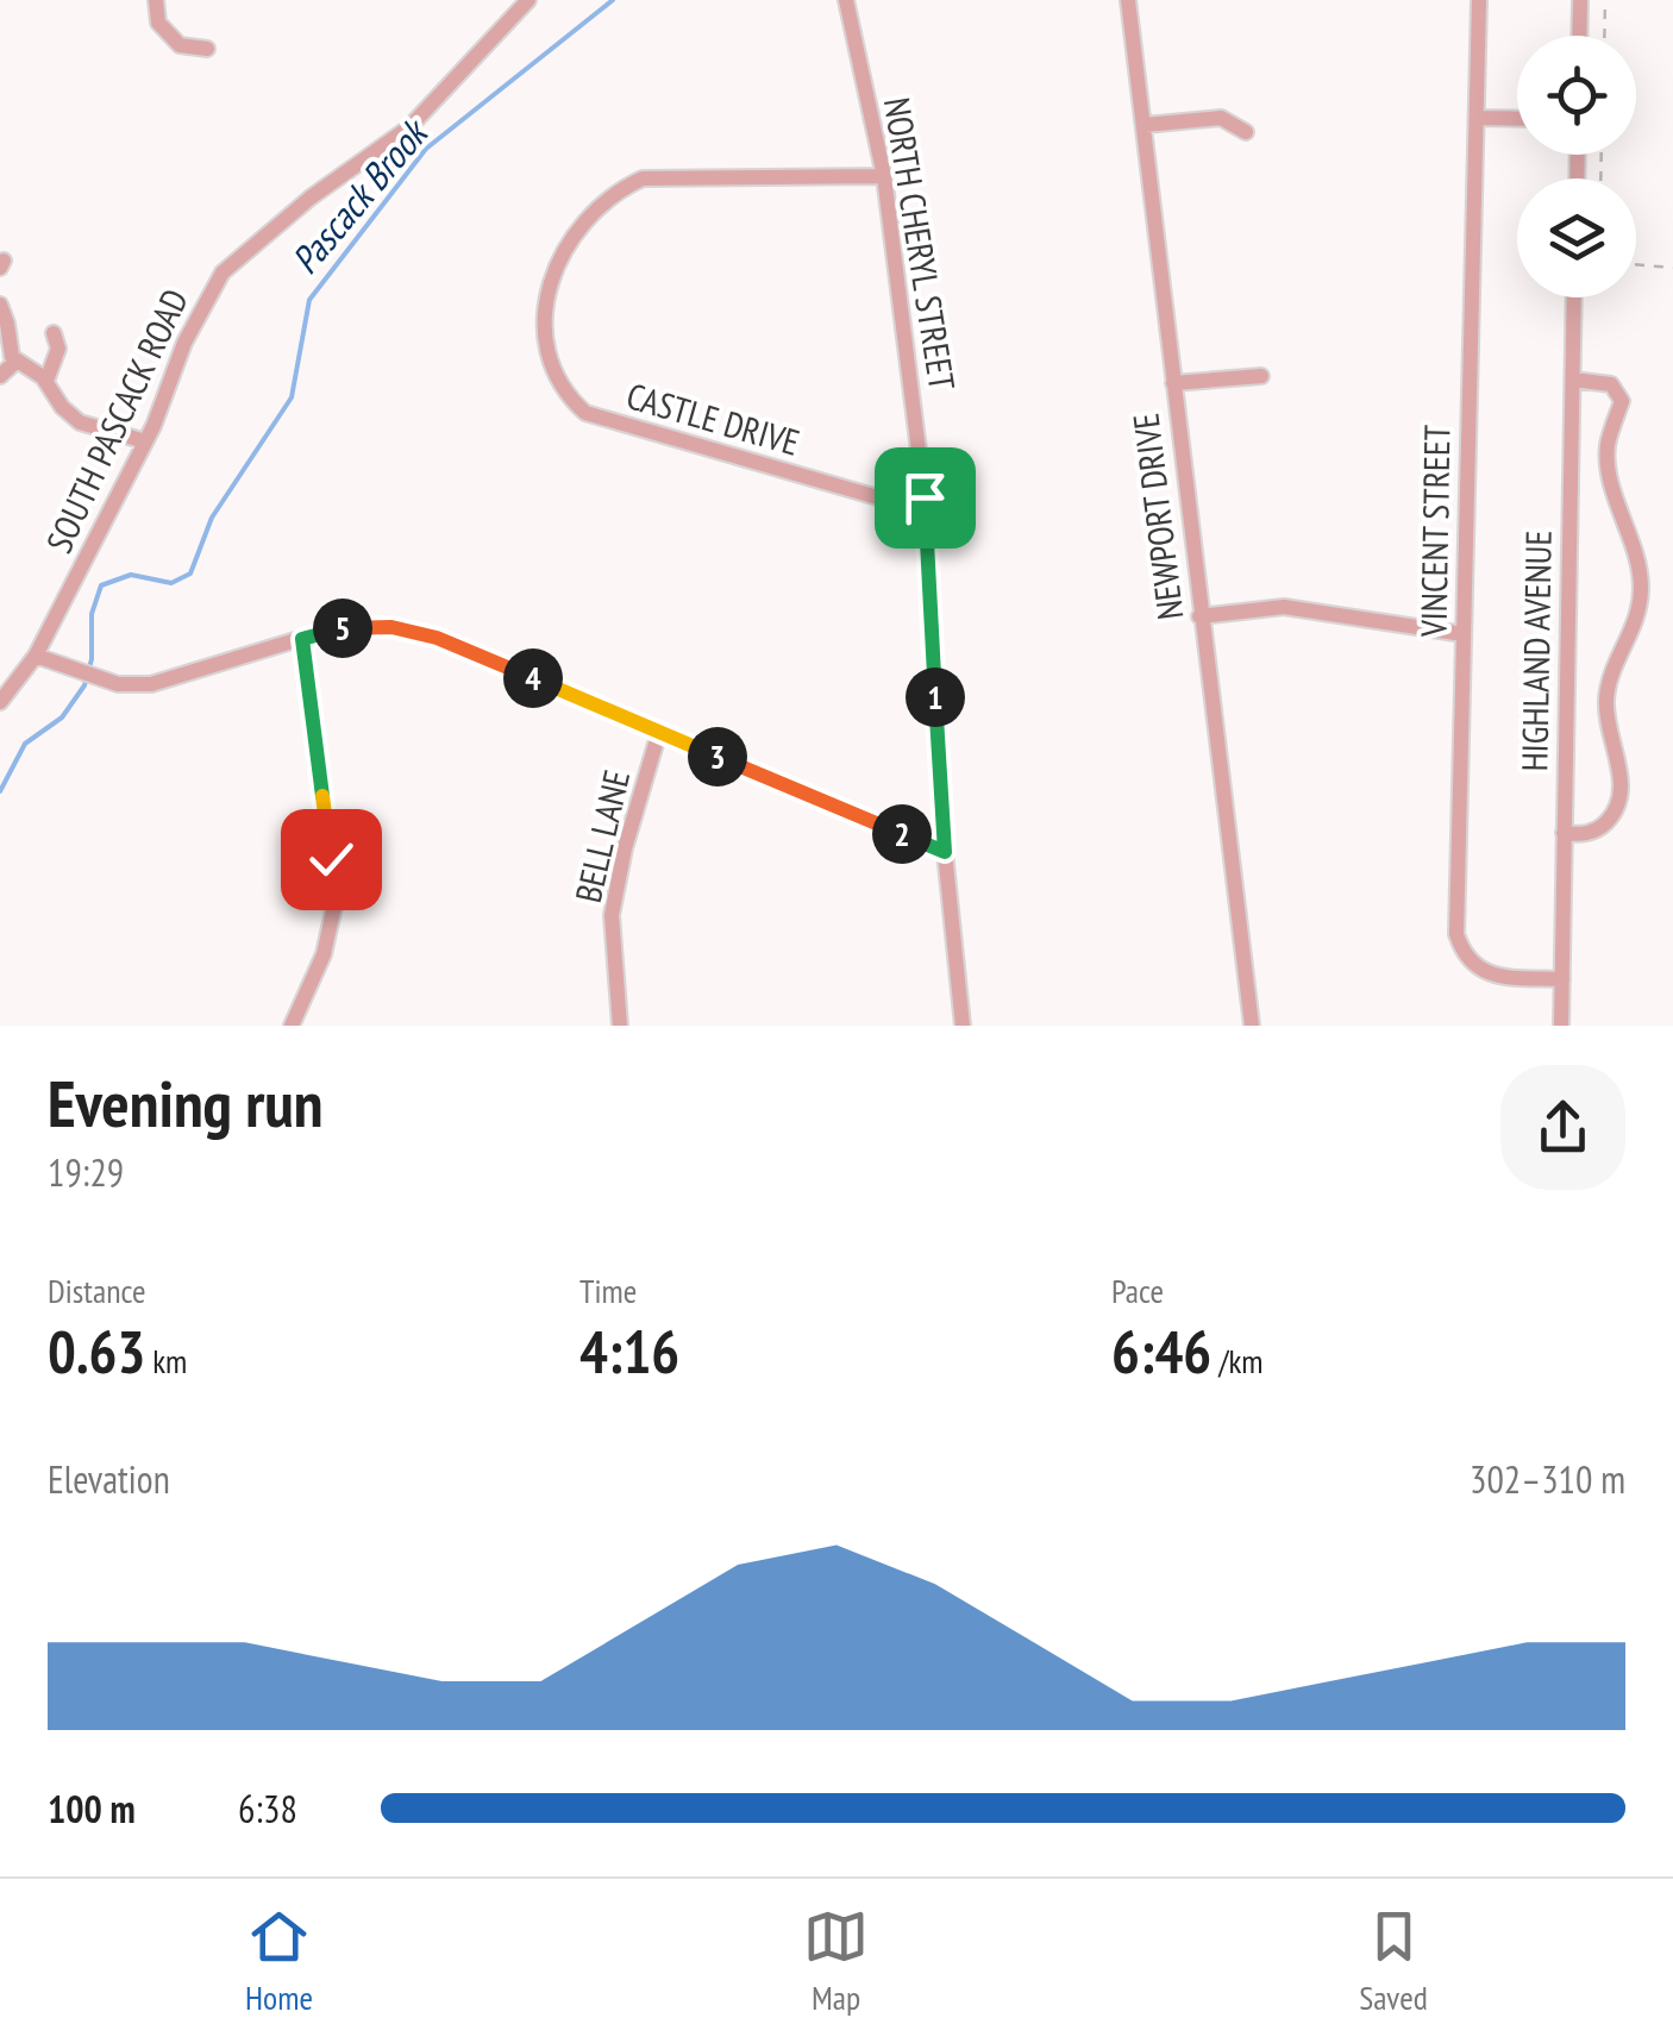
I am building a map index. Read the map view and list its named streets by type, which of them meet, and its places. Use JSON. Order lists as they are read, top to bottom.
{
  "streets": {
    "street": [
      "NORTH CHERYL STREET",
      "CASTLE DRIVE",
      "SOUTH PASCACK ROAD",
      "NEWPORT DRIVE",
      "VINCENT STREET",
      "HIGHLAND AVENUE",
      "BELL LANE"
    ]
  },
  "crossings": [
    ["NORTH CHERYL STREET", "CASTLE DRIVE"],
    ["VINCENT STREET", "HIGHLAND AVENUE"]
  ],
  "water": ["Pascack Brook"],
  "page": {
    "pins": [
      "5",
      "4",
      "1",
      "3",
      "2"
    ],
    "heading": ["Evening run", "19:29"],
    "stats": [
      ["Distance", "0.63 km"],
      ["Time", "4:16"],
      ["Pace", "6:46 /km"]
    ],
    "chart": ["Elevation", "302–310 m"],
    "list": [
      {
        "name": "100 m",
        "note": "6:38"
      }
    ],
    "tabs": ["Home", "Map", "Saved"]
  }
}
